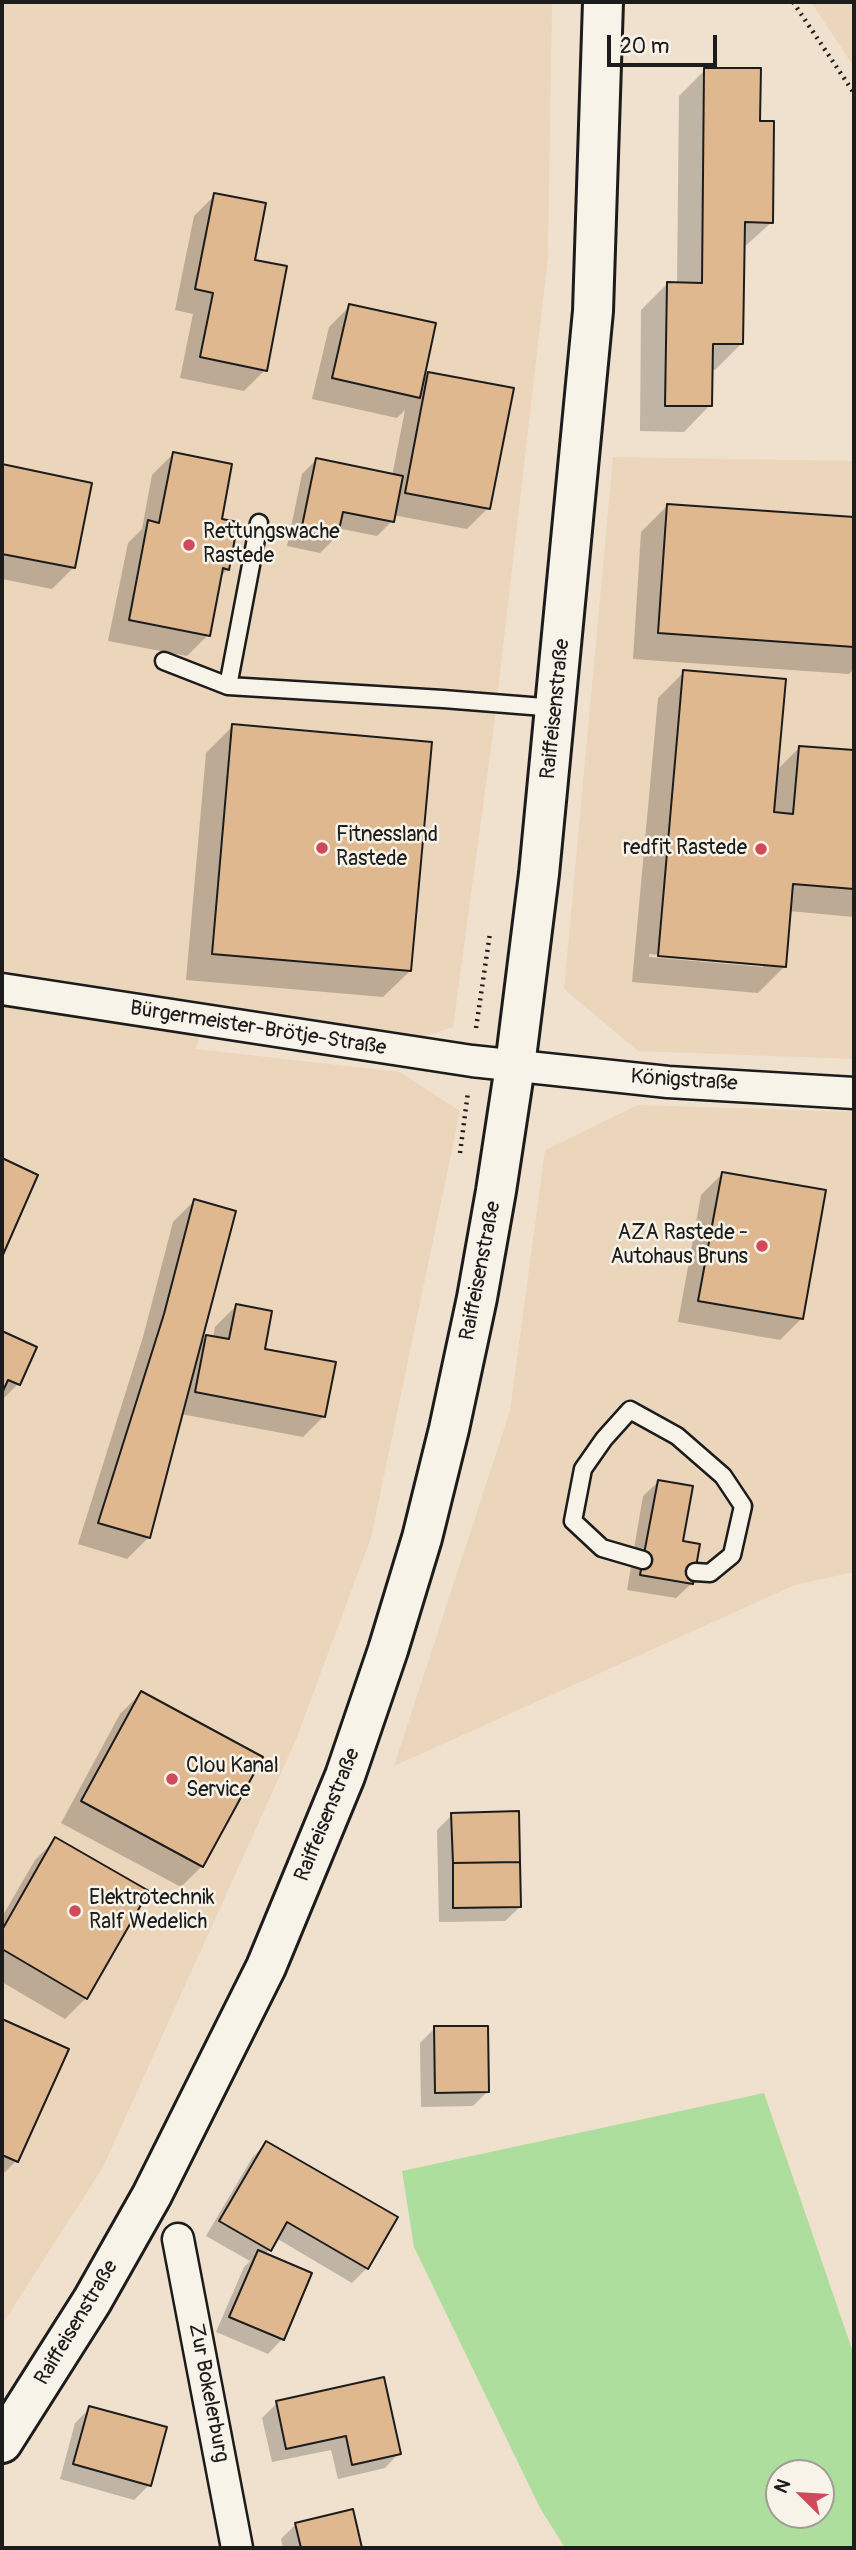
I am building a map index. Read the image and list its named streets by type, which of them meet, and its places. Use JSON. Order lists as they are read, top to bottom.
{
  "streets": {
    "main road": ["Raiffeisenstraße"],
    "street": ["Bürgermeister-Brötje-Straße", "Königstraße", "Zur Bokelerburg"]
  },
  "crossings": [
    ["Raiffeisenstraße", "Bürgermeister-Brötje-Straße"],
    ["Raiffeisenstraße", "Königstraße"],
    ["Bürgermeister-Brötje-Straße", "Königstraße"]
  ],
  "places": [
    "Rettungswache Rastede",
    "Fitnessland Rastede",
    "redfit Rastede",
    "AZA Rastede - Autohaus Bruns",
    "Clou Kanal Service",
    "Elektrotechnik Ralf Wedelich"
  ],
  "scale_bar": "20 m",
  "north": "top left"
}
